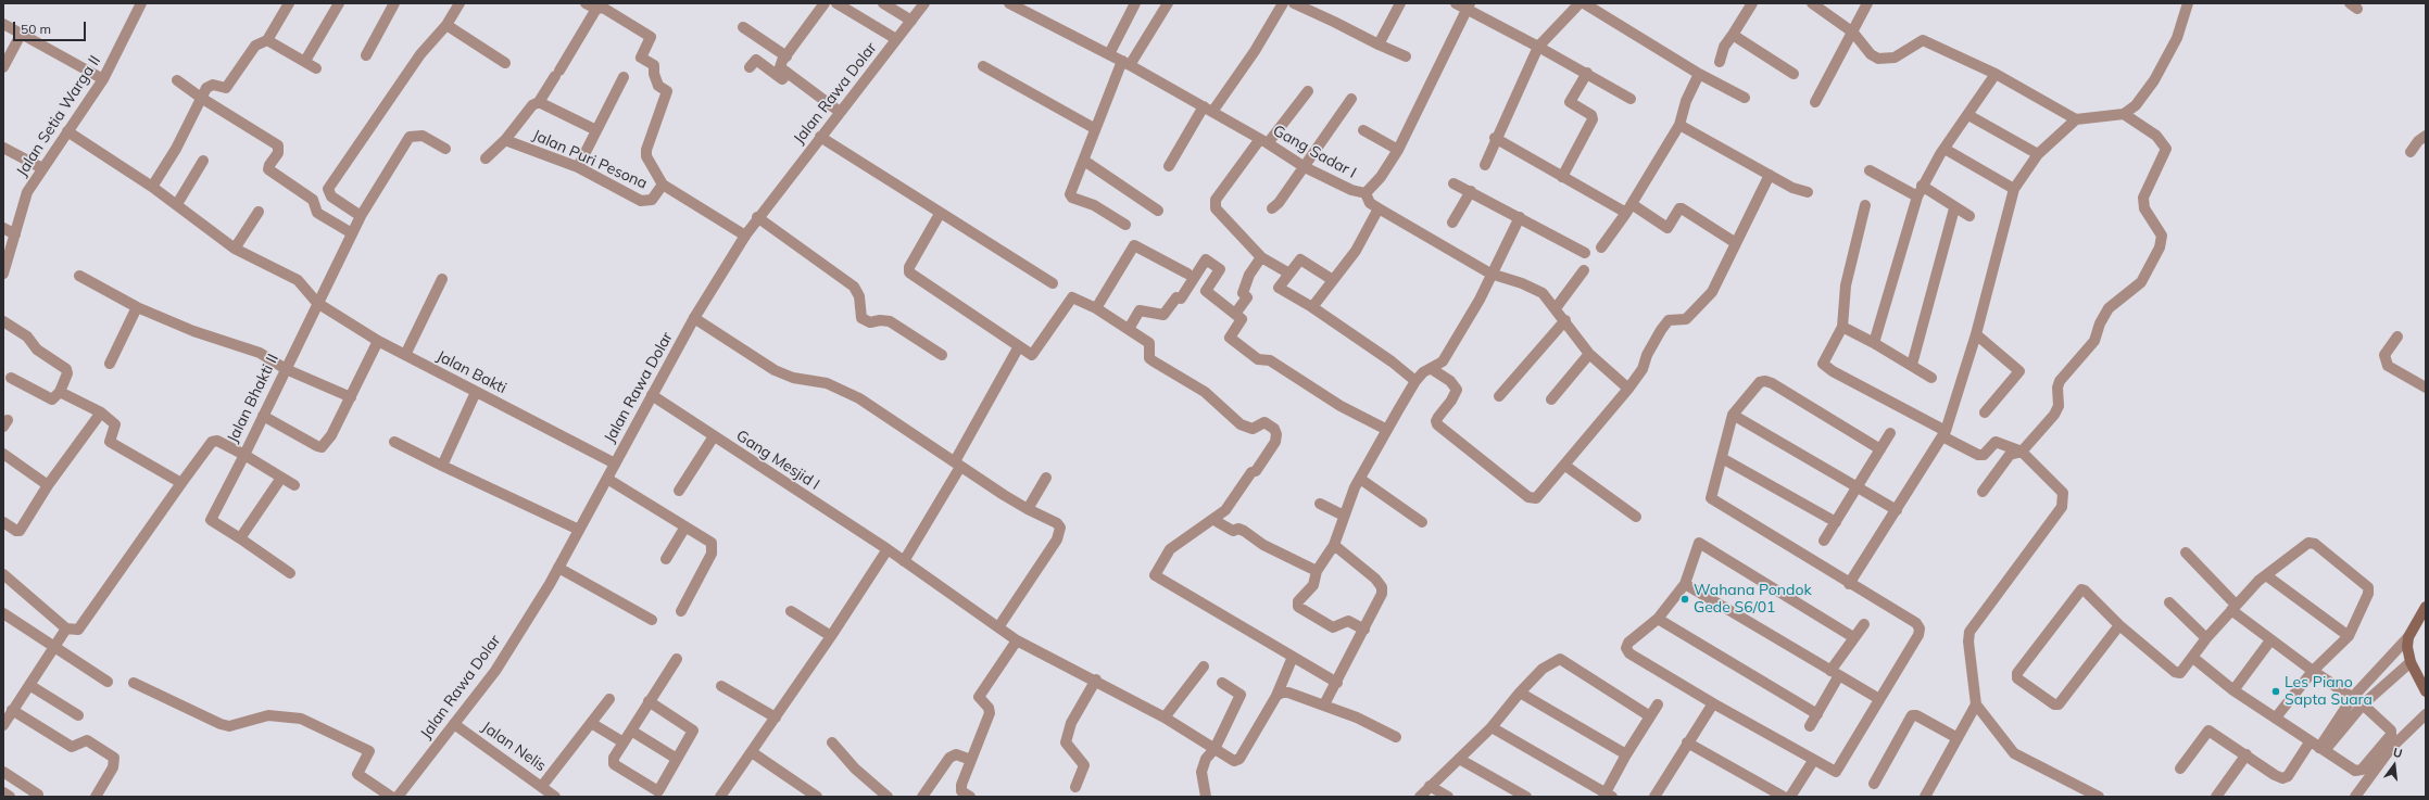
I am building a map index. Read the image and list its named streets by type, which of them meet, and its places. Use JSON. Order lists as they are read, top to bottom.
{
  "streets": {
    "street": [
      "Jalan Rawa Dolar",
      "Jalan Setia Warga II",
      "Gang Sadar I",
      "Jalan Puri Pesona",
      "Jalan Bakti",
      "Jalan Bhakti II",
      "Gang Mesjid I",
      "Jalan Nelis"
    ]
  },
  "crossings": [
    ["Jalan Rawa Dolar", "Jalan Puri Pesona"],
    ["Jalan Rawa Dolar", "Jalan Bakti"],
    ["Jalan Rawa Dolar", "Gang Mesjid I"],
    ["Jalan Rawa Dolar", "Jalan Nelis"],
    ["Jalan Setia Warga II", "Jalan Bakti"],
    ["Jalan Bakti", "Jalan Bhakti II"]
  ],
  "places": ["Wahana Pondok Gede S6/01", "Les Piano Sapta Suara"],
  "scale_bar": "50 m",
  "north": "top"
}
